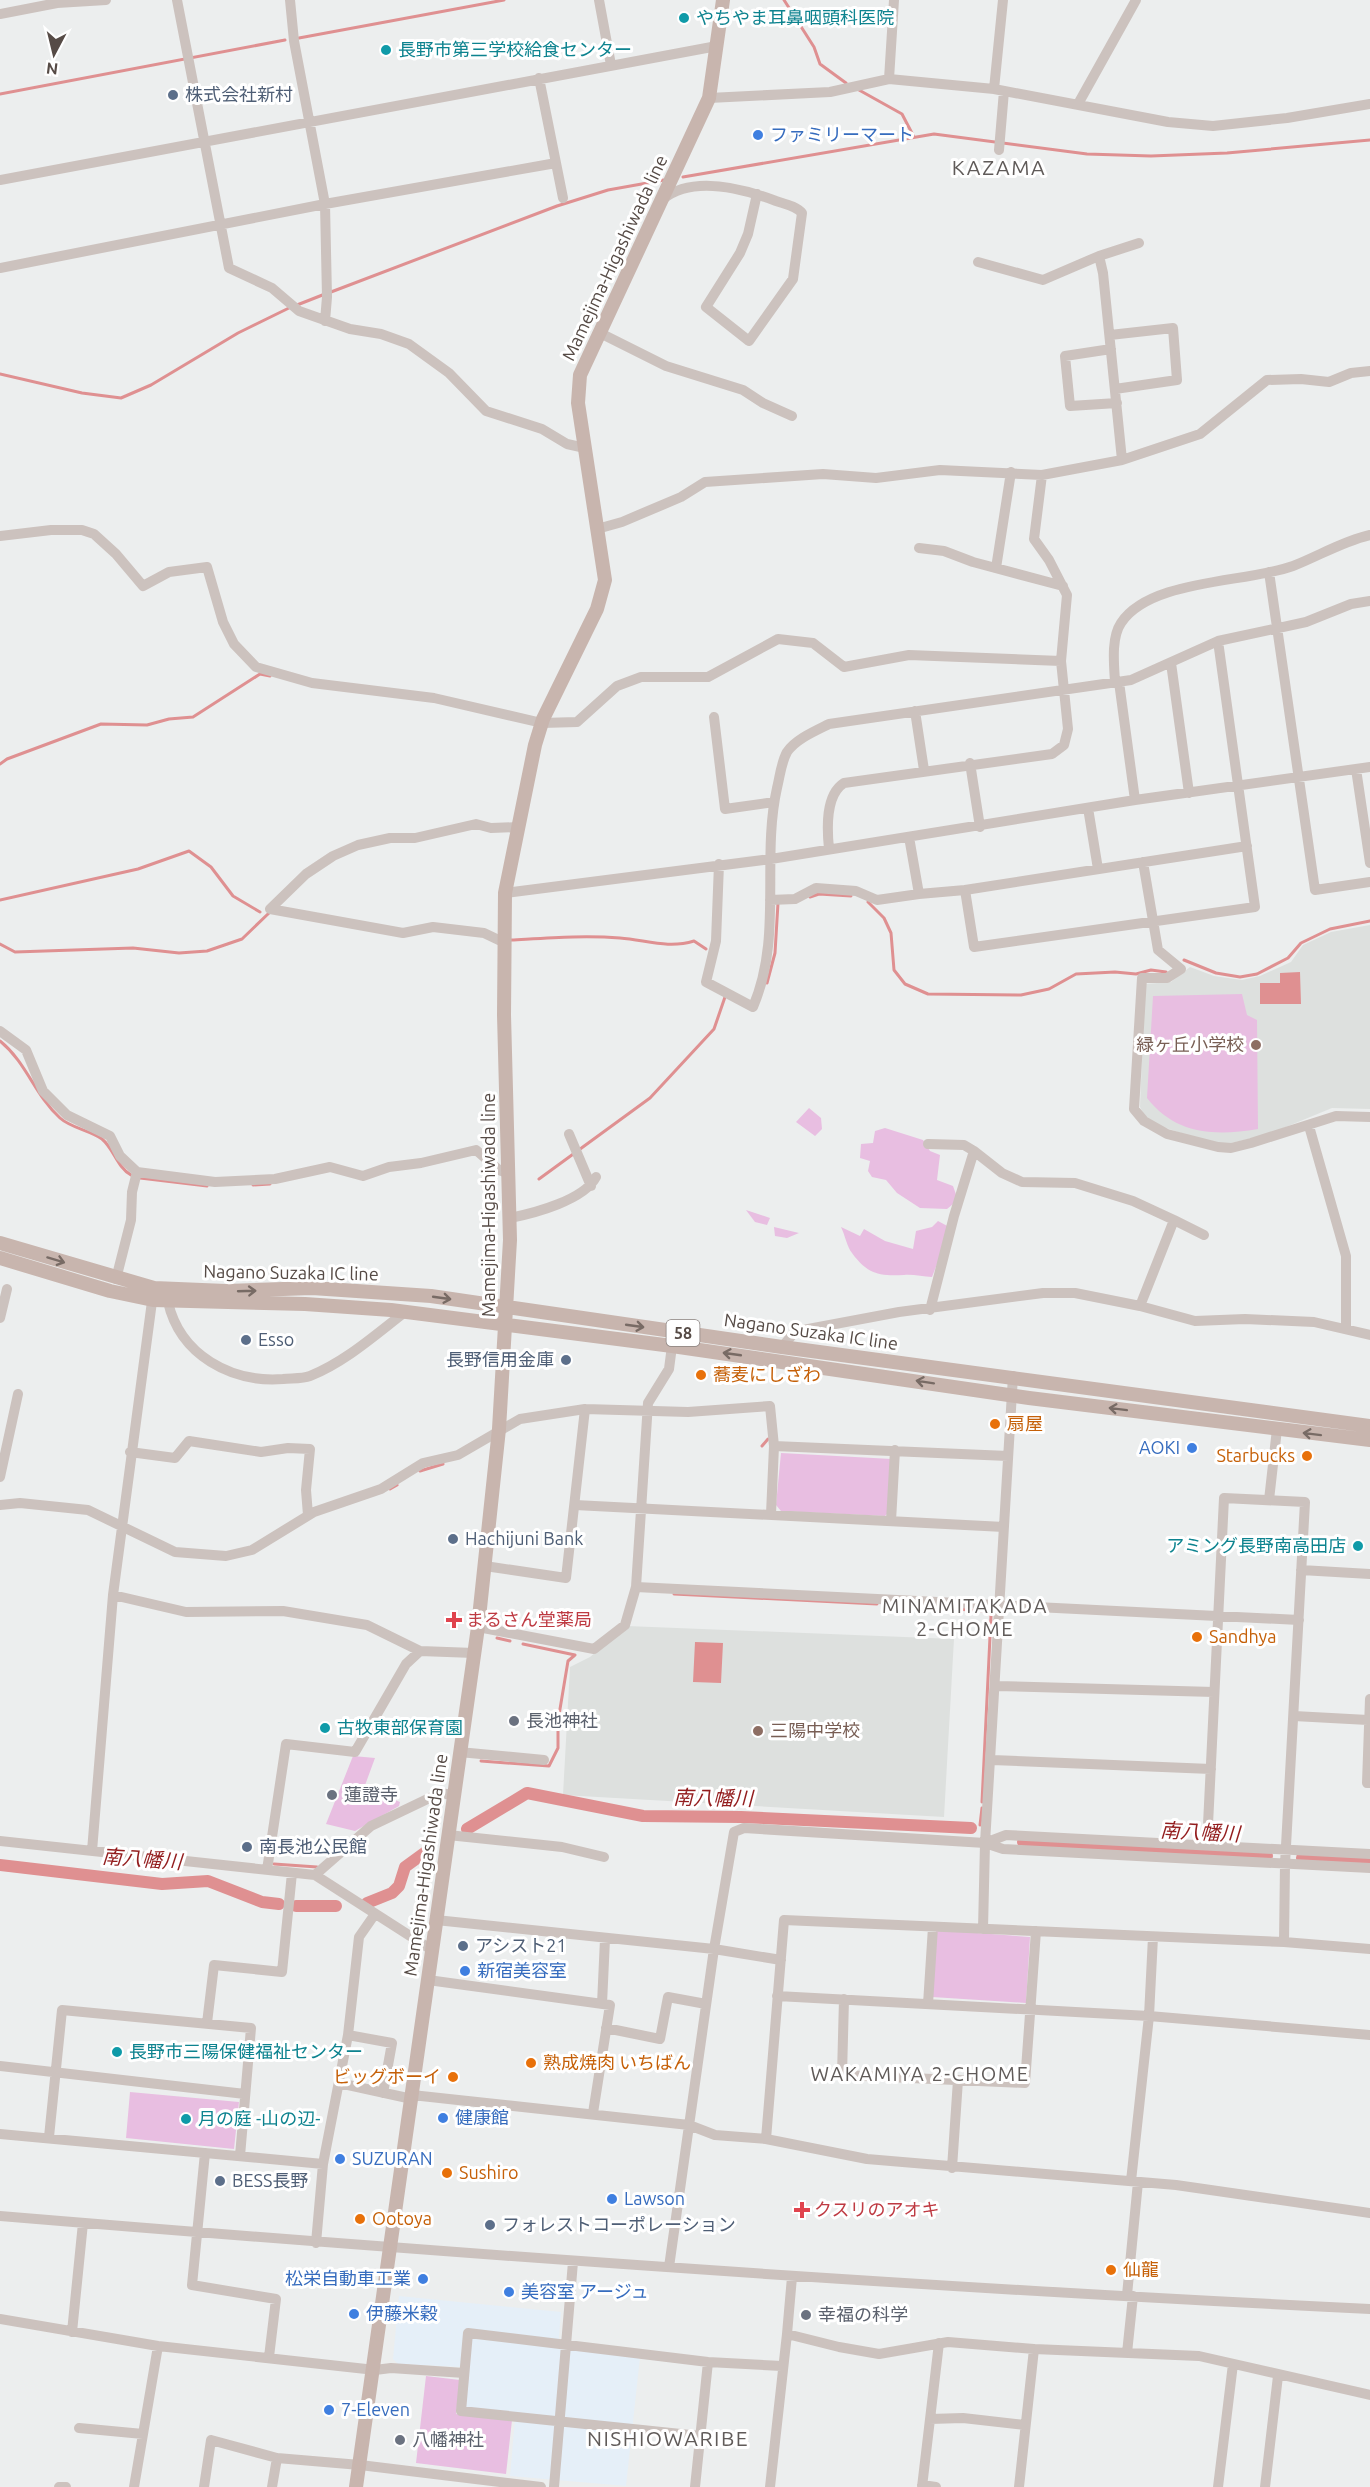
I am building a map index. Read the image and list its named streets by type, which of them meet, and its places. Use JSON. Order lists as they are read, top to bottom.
{
  "streets": {
    "main road": ["Mamejima-Higashiwada line", "Nagano Suzaka IC line", "58"]
  },
  "crossings": [
    ["Mamejima-Higashiwada line", "Nagano Suzaka IC line"]
  ],
  "districts": [
    "KAZAMA",
    "MINAMITAKADA 2-CHOME",
    "WAKAMIYA 2-CHOME",
    "NISHIOWARIBE"
  ],
  "water": ["南八幡川"],
  "places": {
    "other": [
      "やちやま耳鼻咽頭科医院",
      "長野市第三学校給食センター",
      "株式会社新村",
      "ファミリーマート",
      "緑ヶ丘小学校",
      "Esso",
      "長野信用金庫",
      "蕎麦にしざわ",
      "扇屋",
      "AOKI",
      "Starbucks",
      "Hachijuni Bank",
      "アミング長野南高田店",
      "Sandhya",
      "長池神社",
      "古牧東部保育園",
      "三陽中学校",
      "蓮證寺",
      "南長池公民館",
      "アシスト21",
      "新宿美容室",
      "長野市三陽保健福祉センター",
      "熟成焼肉 いちばん",
      "ビッグボーイ",
      "健康館",
      "月の庭 -山の辺-",
      "SUZURAN",
      "Sushiro",
      "BESS長野",
      "Lawson",
      "Ootoya",
      "フォレストコーポレーション",
      "仙龍",
      "松栄自動車工業",
      "美容室 アージュ",
      "伊藤米穀",
      "幸福の科学",
      "7-Eleven",
      "八幡神社"
    ],
    "health": ["まるさん堂薬局", "クスリのアオキ"]
  },
  "north": "bottom"
}
